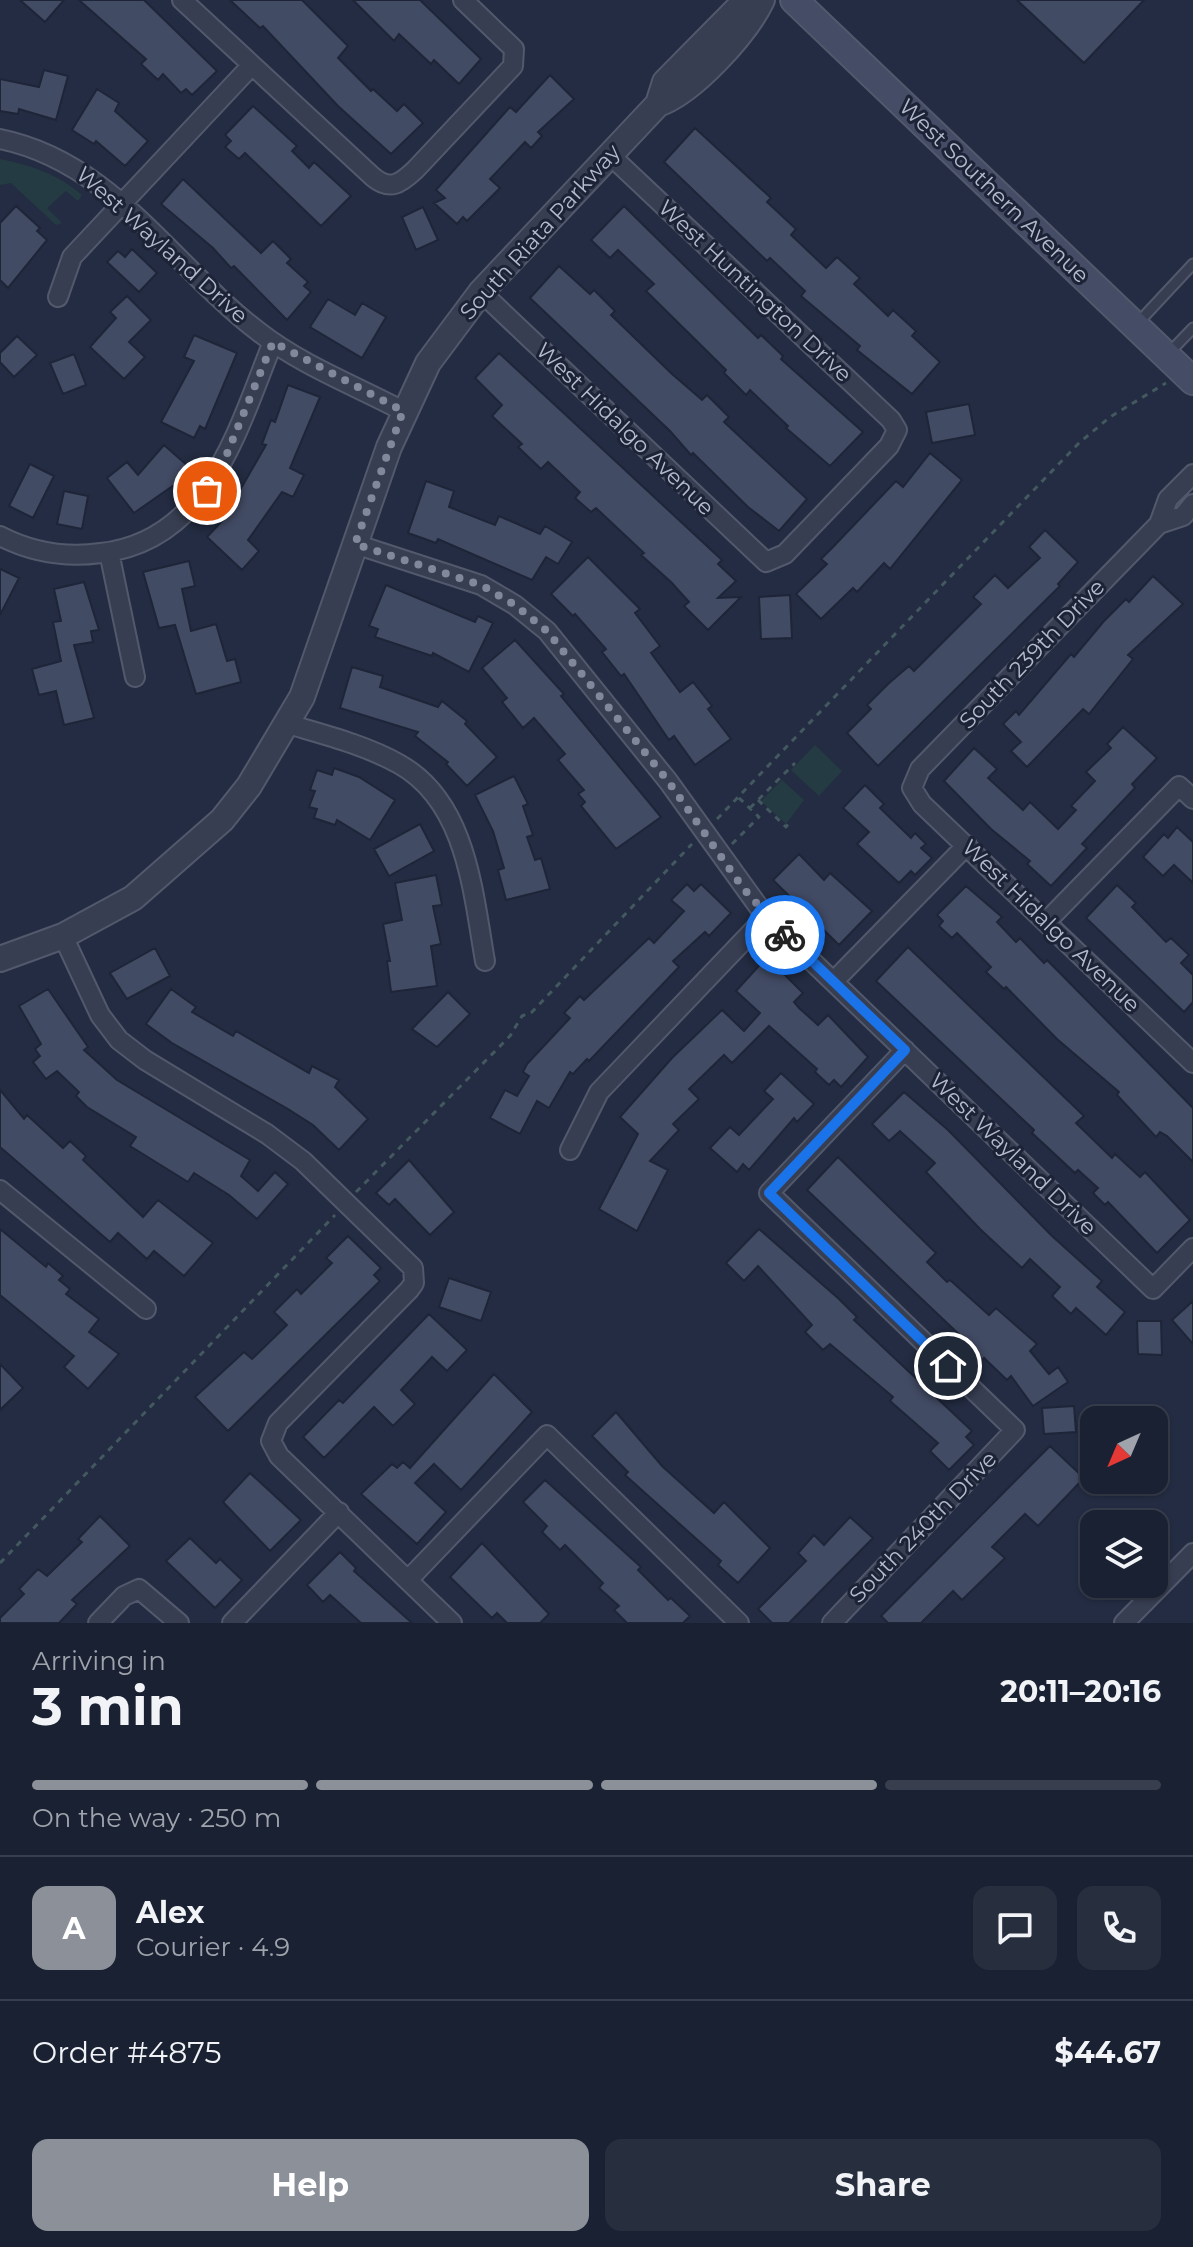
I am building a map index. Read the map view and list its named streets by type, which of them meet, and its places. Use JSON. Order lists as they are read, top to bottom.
{
  "streets": {
    "main road": ["West Southern Avenue"],
    "street": [
      "South Riata Parkway",
      "West Wayland Drive",
      "West Huntington Drive",
      "West Hidalgo Avenue",
      "South 239th Drive",
      "South 240th Drive"
    ]
  },
  "crossings": [
    ["South Riata Parkway", "West Wayland Drive"],
    ["South Riata Parkway", "West Huntington Drive"],
    ["South Riata Parkway", "West Hidalgo Avenue"],
    ["West Wayland Drive", "South 240th Drive"],
    ["West Huntington Drive", "West Hidalgo Avenue"],
    ["West Hidalgo Avenue", "South 239th Drive"]
  ],
  "north": "bottom left",
  "page": {
    "heading": ["3 min", "Arriving in", "20:11–20:16"],
    "panel": [
      "Alex",
      "Courier · 4.9",
      "Order #4875",
      "$44.67"
    ],
    "bar": "On the way · 250 m",
    "round": "A",
    "buttons": ["Help", "Share"]
  }
}
